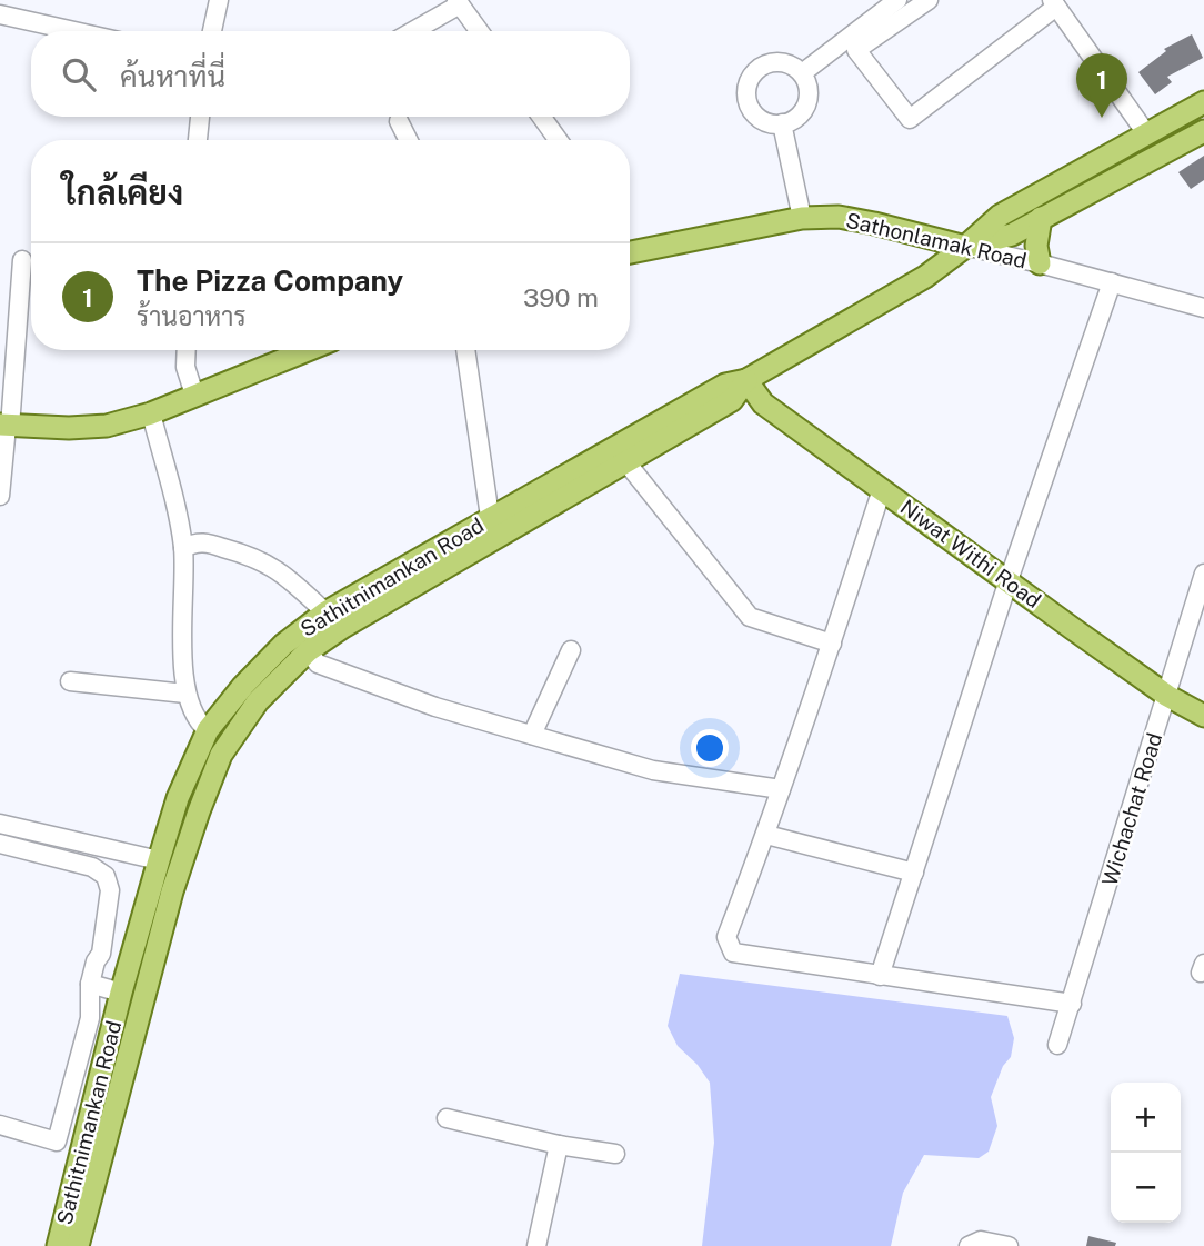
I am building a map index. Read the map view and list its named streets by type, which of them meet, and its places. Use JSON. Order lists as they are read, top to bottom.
{
  "streets": {
    "main road": ["Sathonlamak Road", "Niwat Withi Road", "Sathitnimankan Road"],
    "street": ["Wichachat Road"]
  },
  "crossings": [
    ["Sathonlamak Road", "Sathitnimankan Road"],
    ["Niwat Withi Road", "Sathitnimankan Road"],
    ["Niwat Withi Road", "Wichachat Road"]
  ],
  "page": {
    "search": "ค้นหาที่นี่",
    "pins": "1",
    "heading": "ใกล้เคียง",
    "list": [
      {
        "mark": "1",
        "name": "The Pizza Company",
        "note": "ร้านอาหาร",
        "value": "390 m"
      }
    ],
    "map_buttons": ["+", "−"]
  }
}
